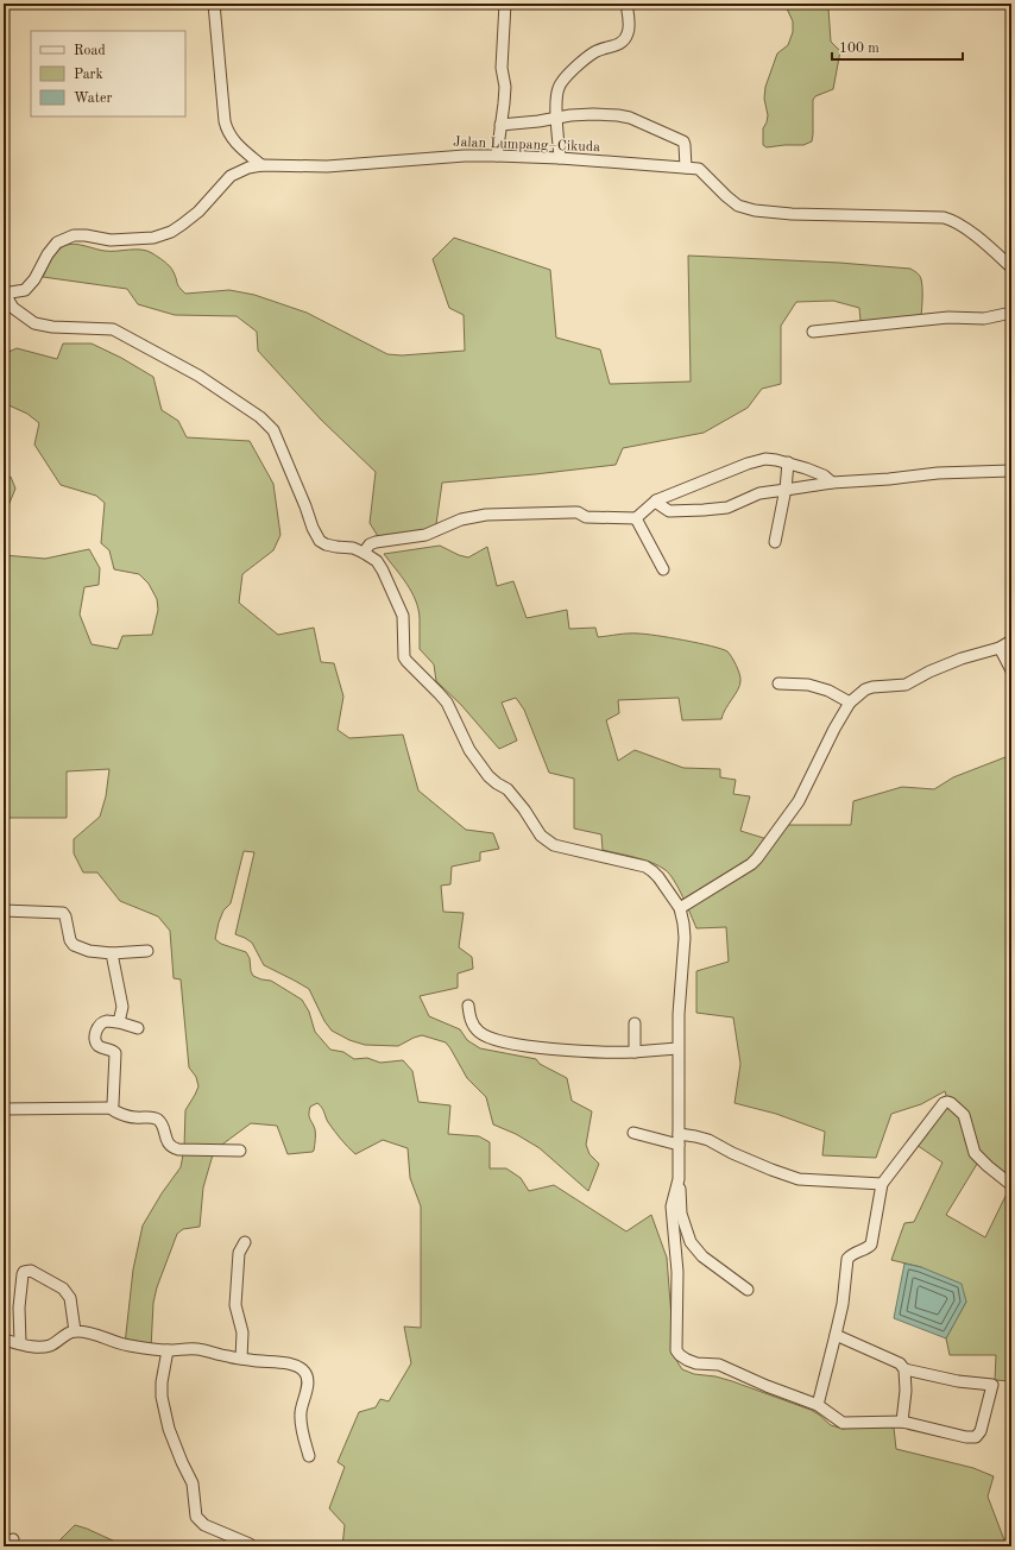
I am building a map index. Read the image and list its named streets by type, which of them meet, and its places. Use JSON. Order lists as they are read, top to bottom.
{
  "streets": {
    "street": ["Jalan Lumpang–Cikuda"]
  },
  "legend": ["Road", "Park", "Water"],
  "scale_bar": "100 m"
}
